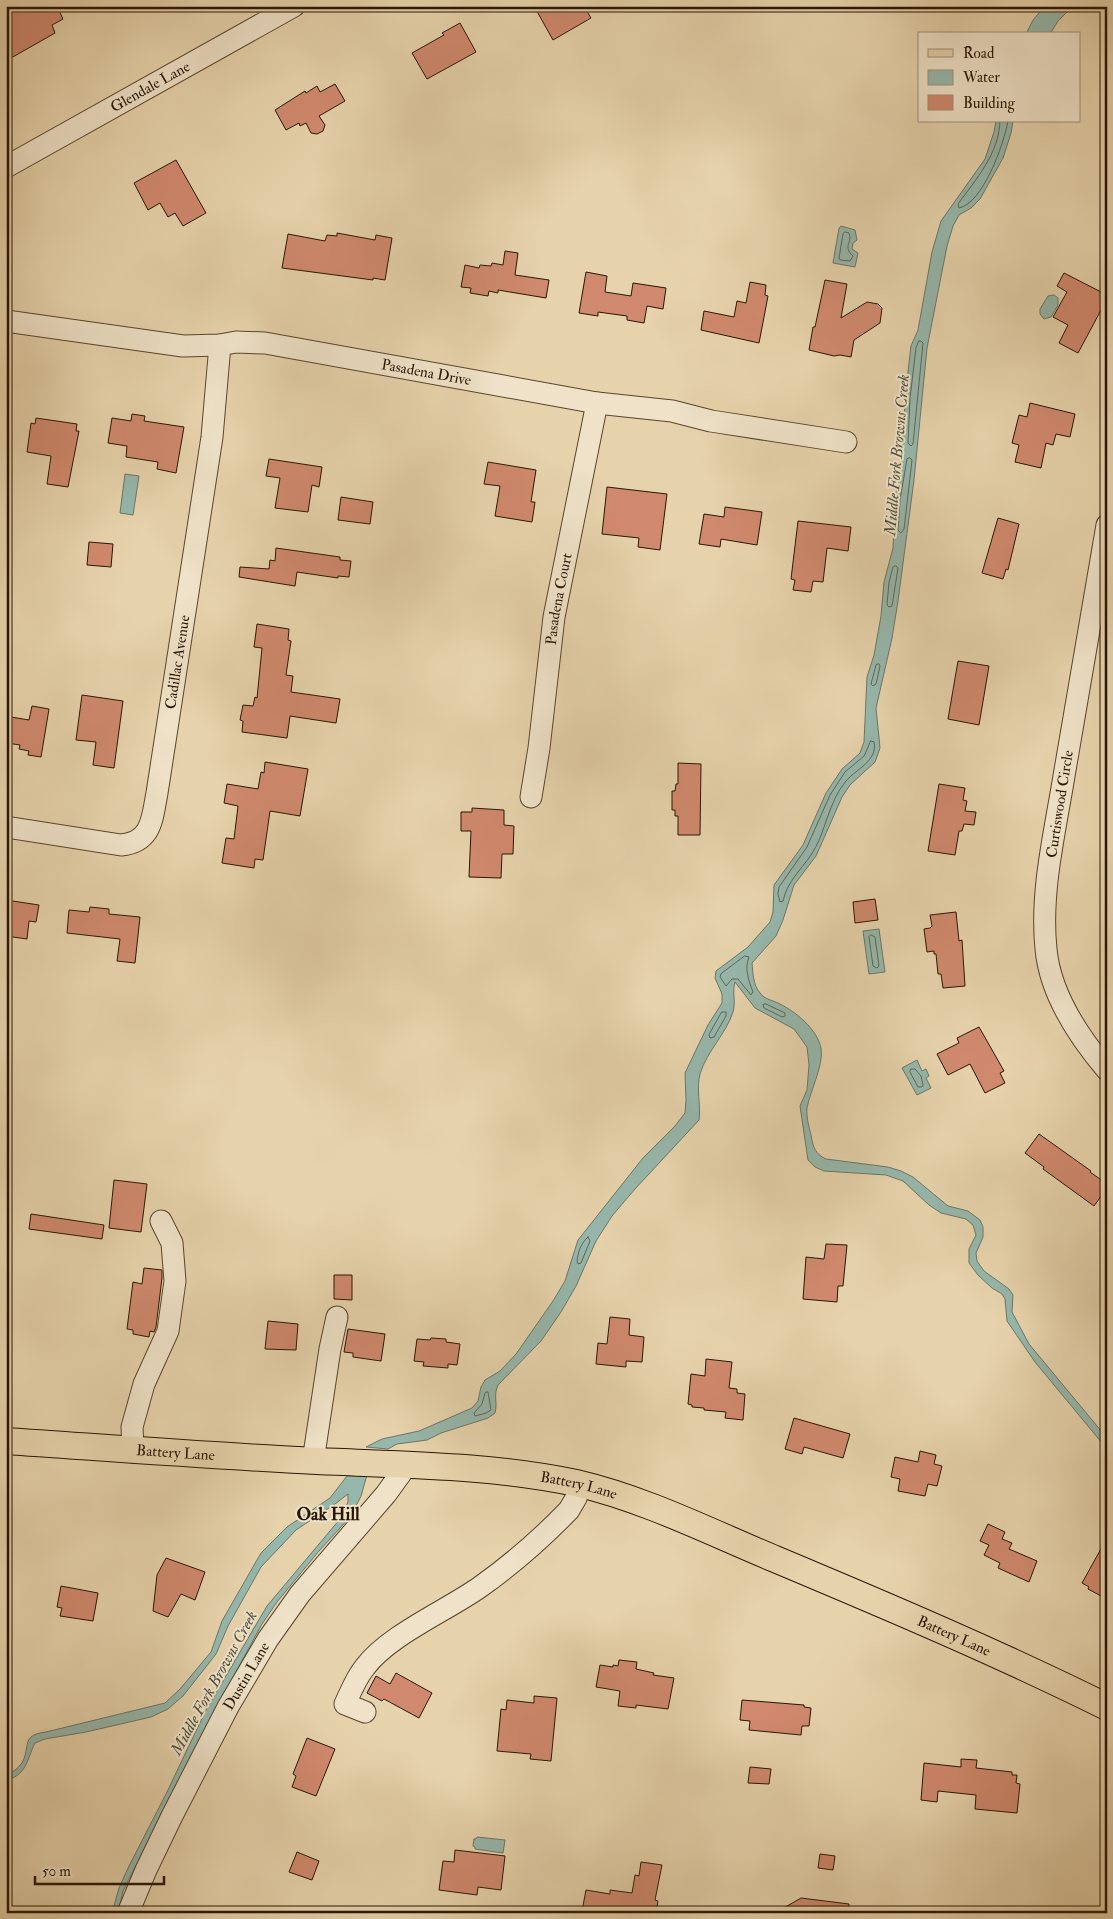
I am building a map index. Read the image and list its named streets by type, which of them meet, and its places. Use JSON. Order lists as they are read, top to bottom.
{
  "streets": {
    "main road": ["Battery Lane"],
    "street": [
      "Glendale Lane",
      "Pasadena Drive",
      "Pasadena Court",
      "Cadillac Avenue",
      "Curtiswood Circle",
      "Dustin Lane"
    ]
  },
  "crossings": [
    ["Pasadena Drive", "Pasadena Court"],
    ["Pasadena Drive", "Cadillac Avenue"],
    ["Battery Lane", "Dustin Lane"]
  ],
  "districts": ["Oak Hill"],
  "water": ["Middle Fork Browns Creek"],
  "legend": ["Road", "Water", "Building"],
  "scale_bar": "50 m"
}
